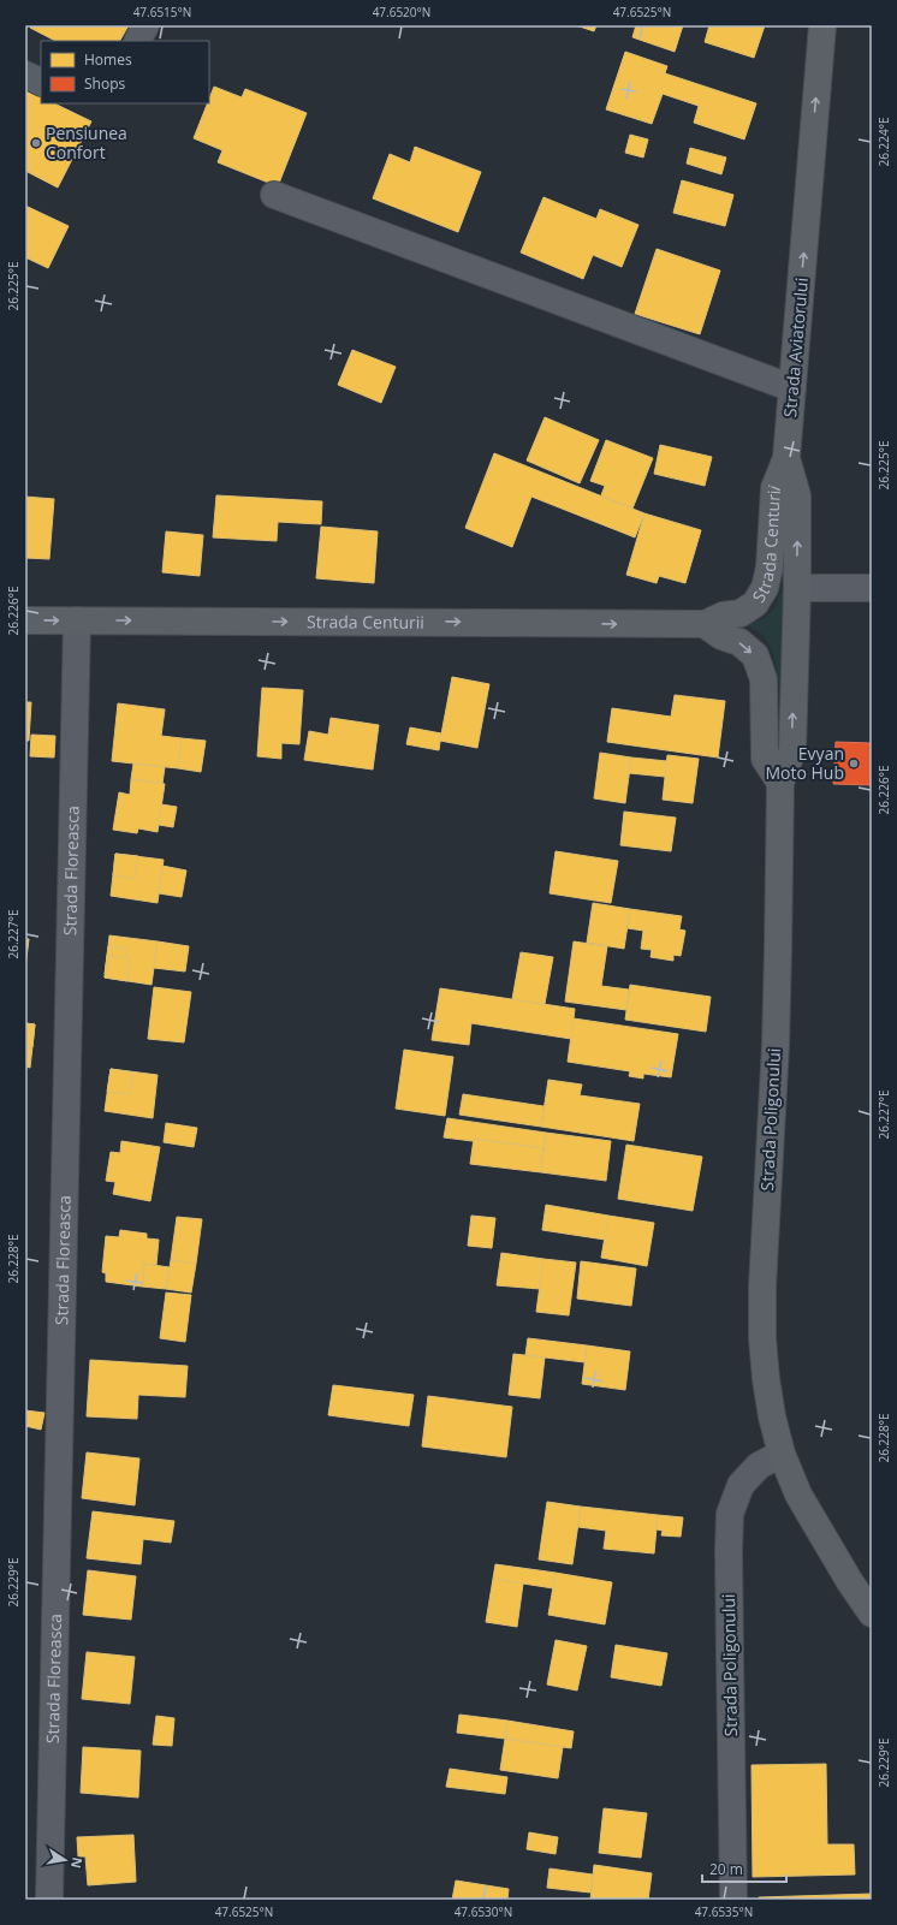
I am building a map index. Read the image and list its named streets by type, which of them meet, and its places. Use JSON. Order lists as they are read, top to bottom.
{
  "streets": {
    "main road": ["Strada Aviatorului", "Strada Centurii", "Strada Poligonului"],
    "street": ["Strada Floreasca"]
  },
  "crossings": [
    ["Strada Aviatorului", "Strada Centurii"],
    ["Strada Aviatorului", "Strada Poligonului"],
    ["Strada Centurii", "Strada Floreasca"]
  ],
  "one_way": ["Strada Aviatorului", "Strada Centurii"],
  "places": ["Pensiunea Confort", "Evyan Moto Hub"],
  "legend": ["Homes", "Shops"],
  "scale_bar": "20 m",
  "north": "right",
  "coordinates": [
    "47.6515°N",
    "47.6520°N",
    "47.6525°N",
    "26.224°E",
    "26.225°E",
    "26.226°E",
    "26.227°E",
    "26.228°E",
    "26.229°E",
    "47.6530°N",
    "47.6535°N"
  ]
}
